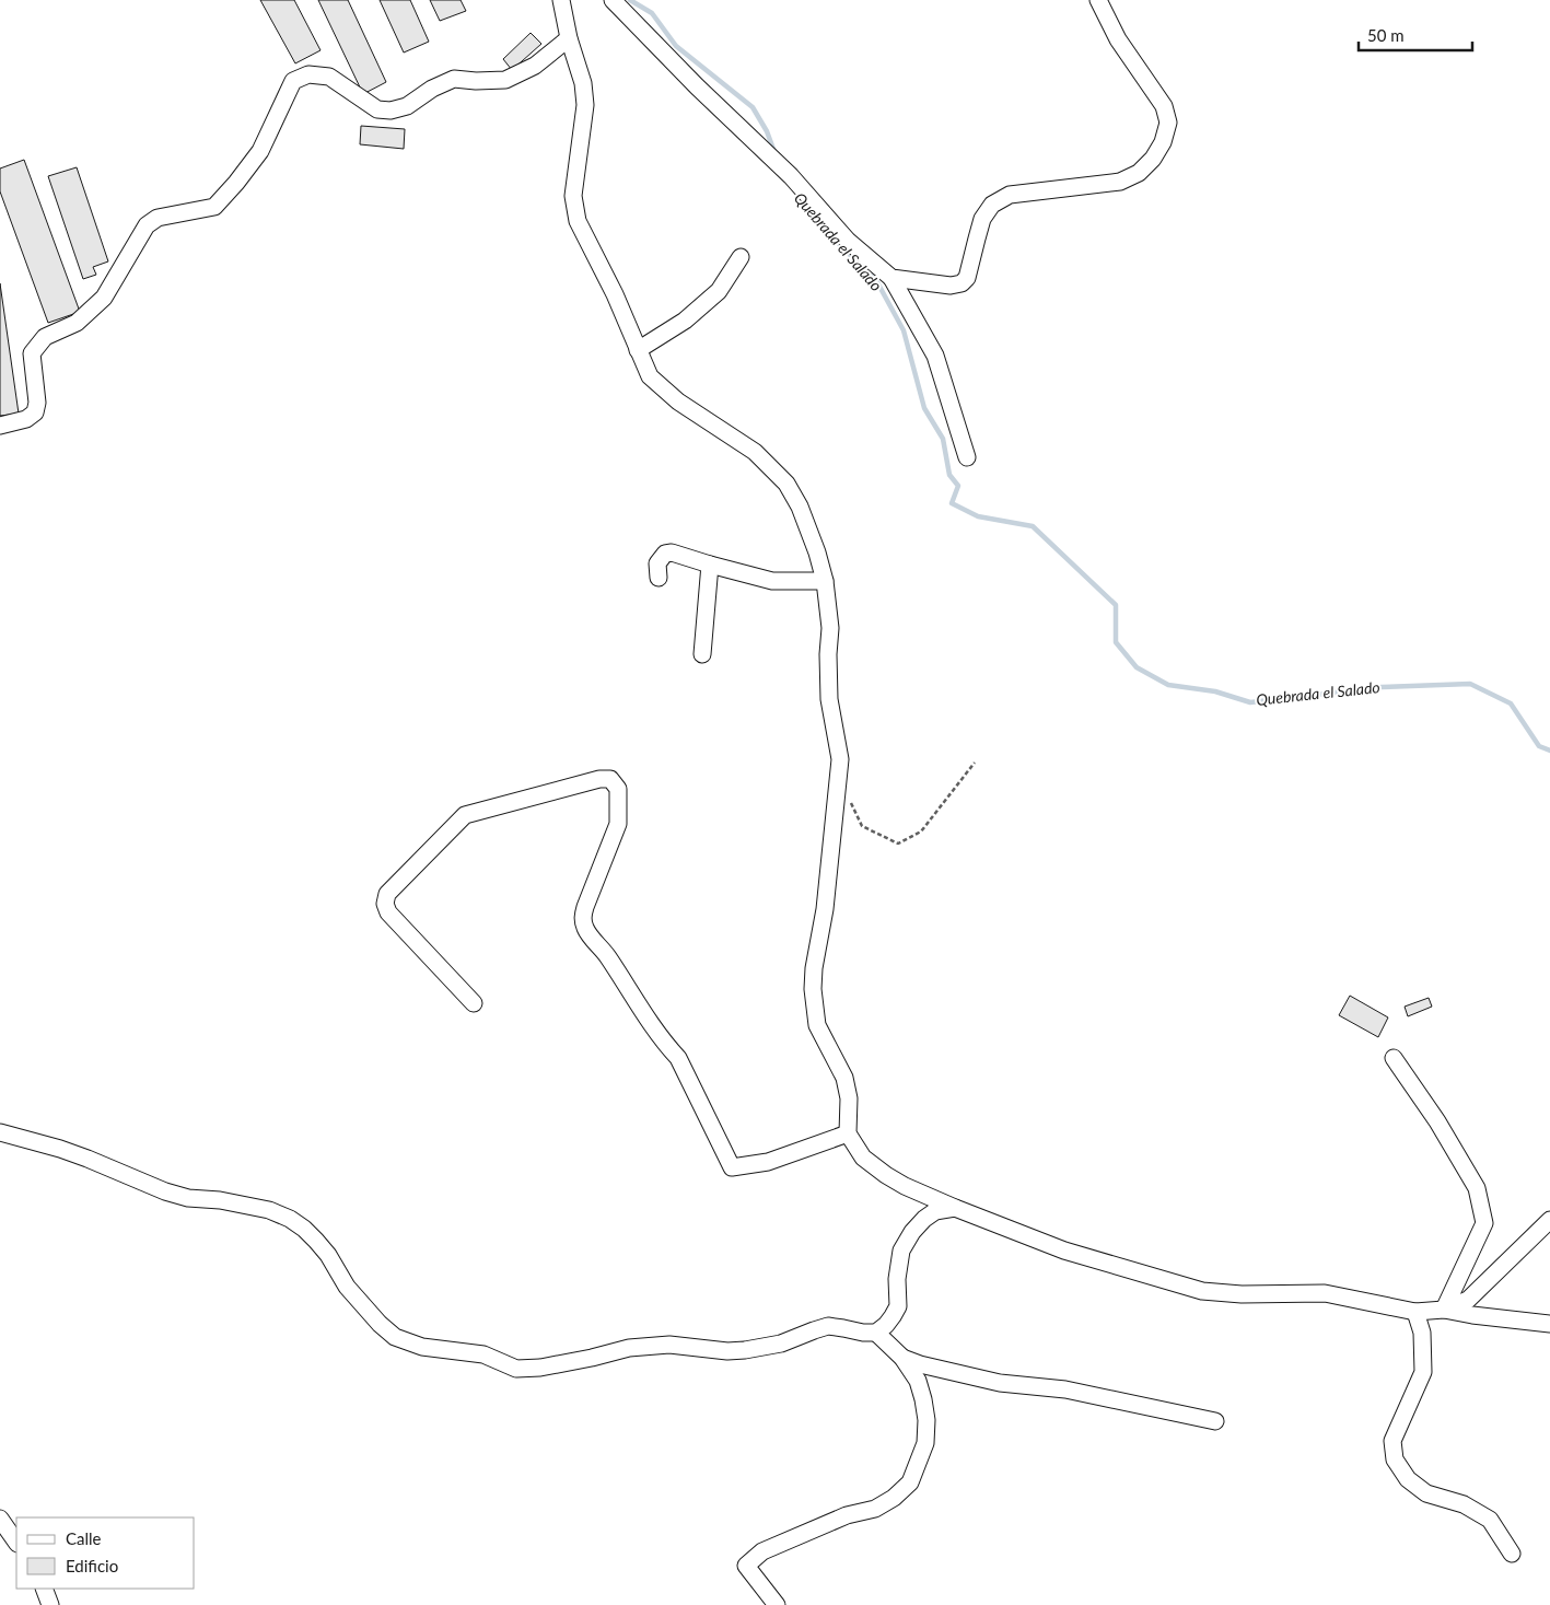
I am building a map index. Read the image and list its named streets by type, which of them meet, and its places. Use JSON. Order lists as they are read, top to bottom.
{
  "water": ["Quebrada el Salado"],
  "legend": ["Calle", "Edificio"],
  "scale_bar": "50 m"
}
